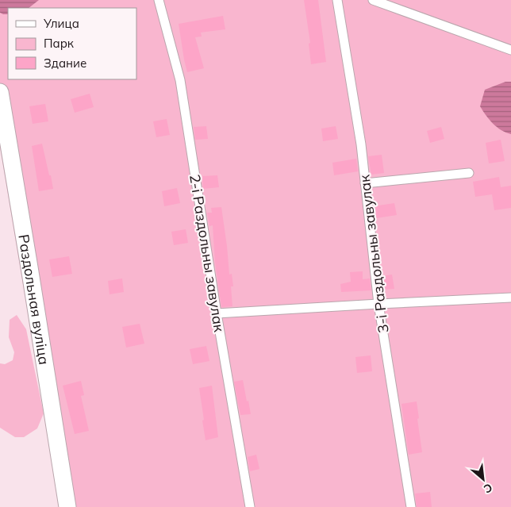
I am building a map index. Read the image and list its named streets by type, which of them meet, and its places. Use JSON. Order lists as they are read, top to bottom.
{
  "streets": {
    "street": ["Раздольная вуліца"],
    "lane": ["2-і Раздольны завулак", "3-і Раздольны завулак"]
  },
  "legend": ["Улица", "Парк", "Здание"],
  "north": "bottom right"
}
